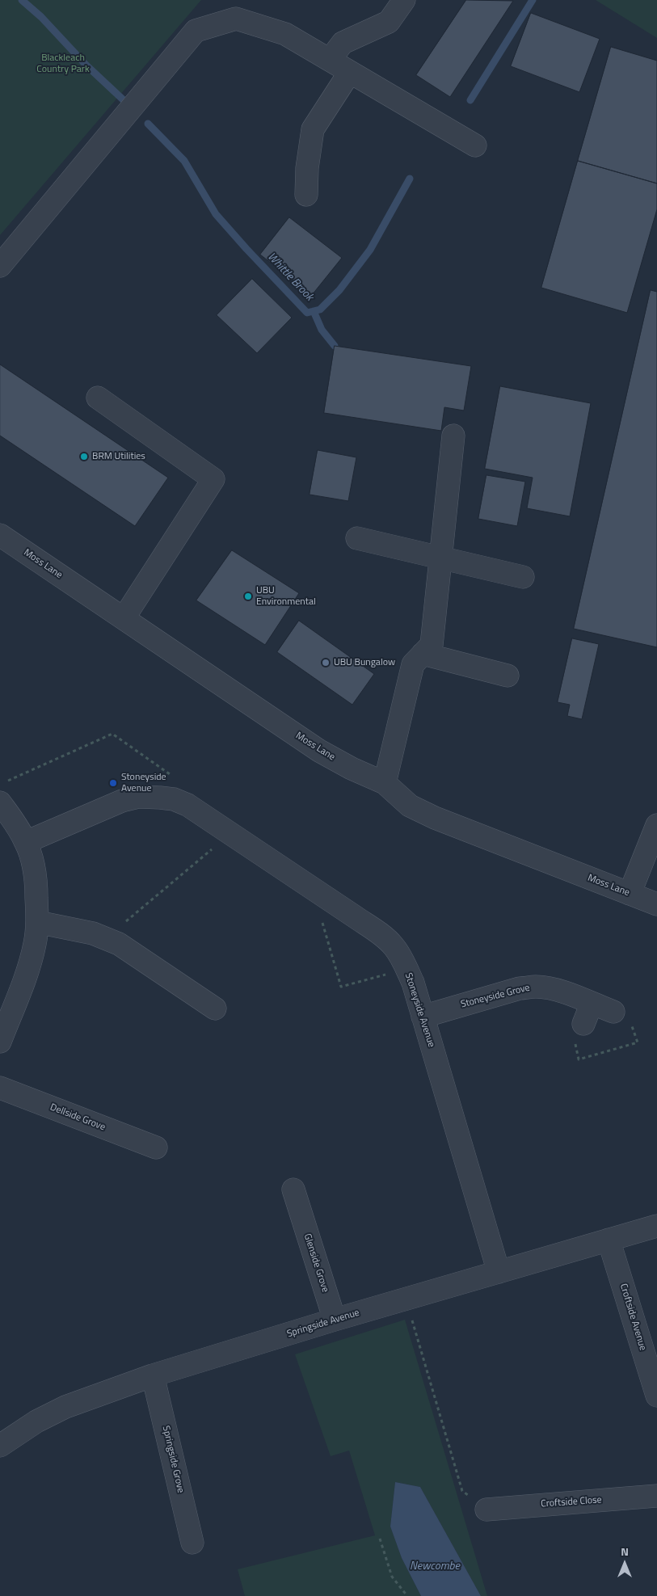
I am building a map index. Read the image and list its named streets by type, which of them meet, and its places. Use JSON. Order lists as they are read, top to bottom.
{
  "streets": {
    "street": [
      "Moss Lane",
      "Stoneyside Grove",
      "Stoneyside Avenue",
      "Dellside Grove",
      "Glenside Grove",
      "Croftside Avenue",
      "Springside Avenue",
      "Springside Grove",
      "Croftside Close"
    ]
  },
  "crossings": [
    ["Stoneyside Grove", "Stoneyside Avenue"],
    ["Stoneyside Avenue", "Springside Avenue"],
    ["Glenside Grove", "Springside Avenue"],
    ["Croftside Avenue", "Springside Avenue"],
    ["Springside Avenue", "Springside Grove"]
  ],
  "water": ["Whittle Brook", "Newcombe"],
  "parks": ["Blackleach Country Park"],
  "places": [
    "BRM Utilities",
    "UBU Environmental",
    "UBU Bungalow",
    "Stoneyside Avenue"
  ],
  "north": "top"
}
